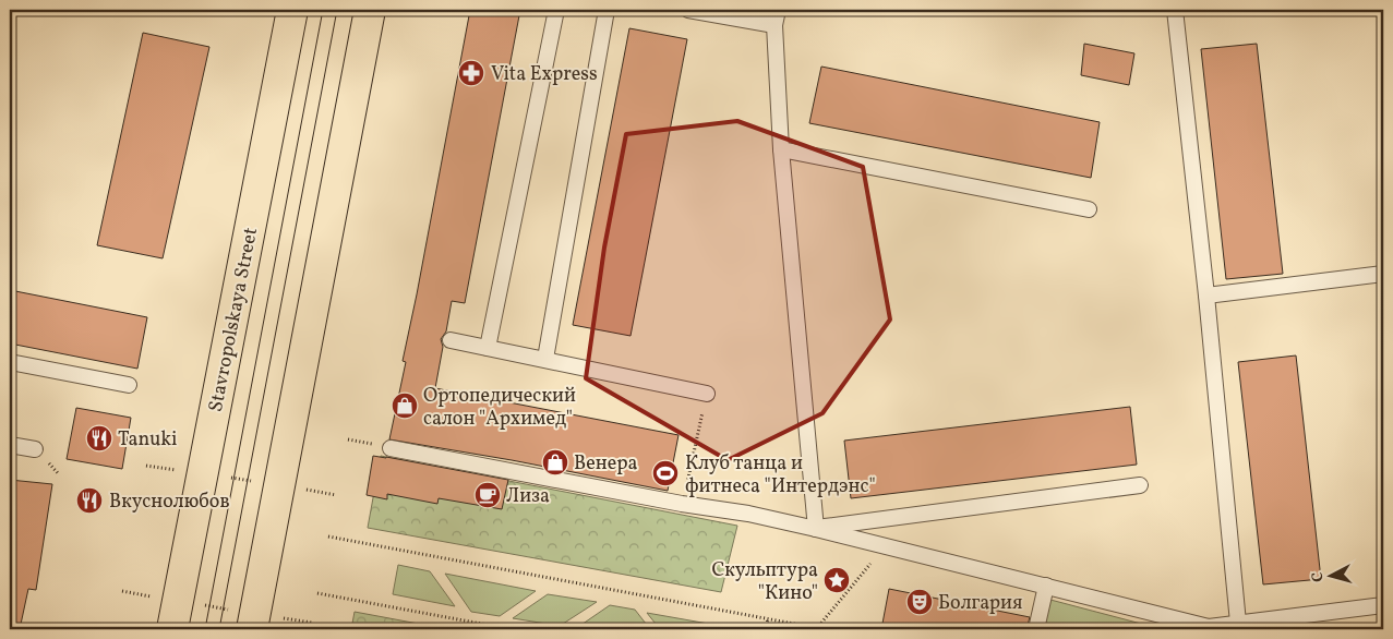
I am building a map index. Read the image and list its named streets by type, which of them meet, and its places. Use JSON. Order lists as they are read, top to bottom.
{
  "streets": {
    "main road": ["Stavropolskaya Street"]
  },
  "places": {
    "pharmacy": ["Vita Express"],
    "shop": ["Ортопедический салон \"Архимед\"", "Венера"],
    "restaurant": ["Tanuki", "Вкуснолюбов"],
    "sports": ["Клуб танца и фитнеса \"Интердэнс\""],
    "cafe": ["Лиза"],
    "place": ["Скульптура \"Кино\""],
    "theatre": ["Болгария"]
  },
  "north": "left"
}
